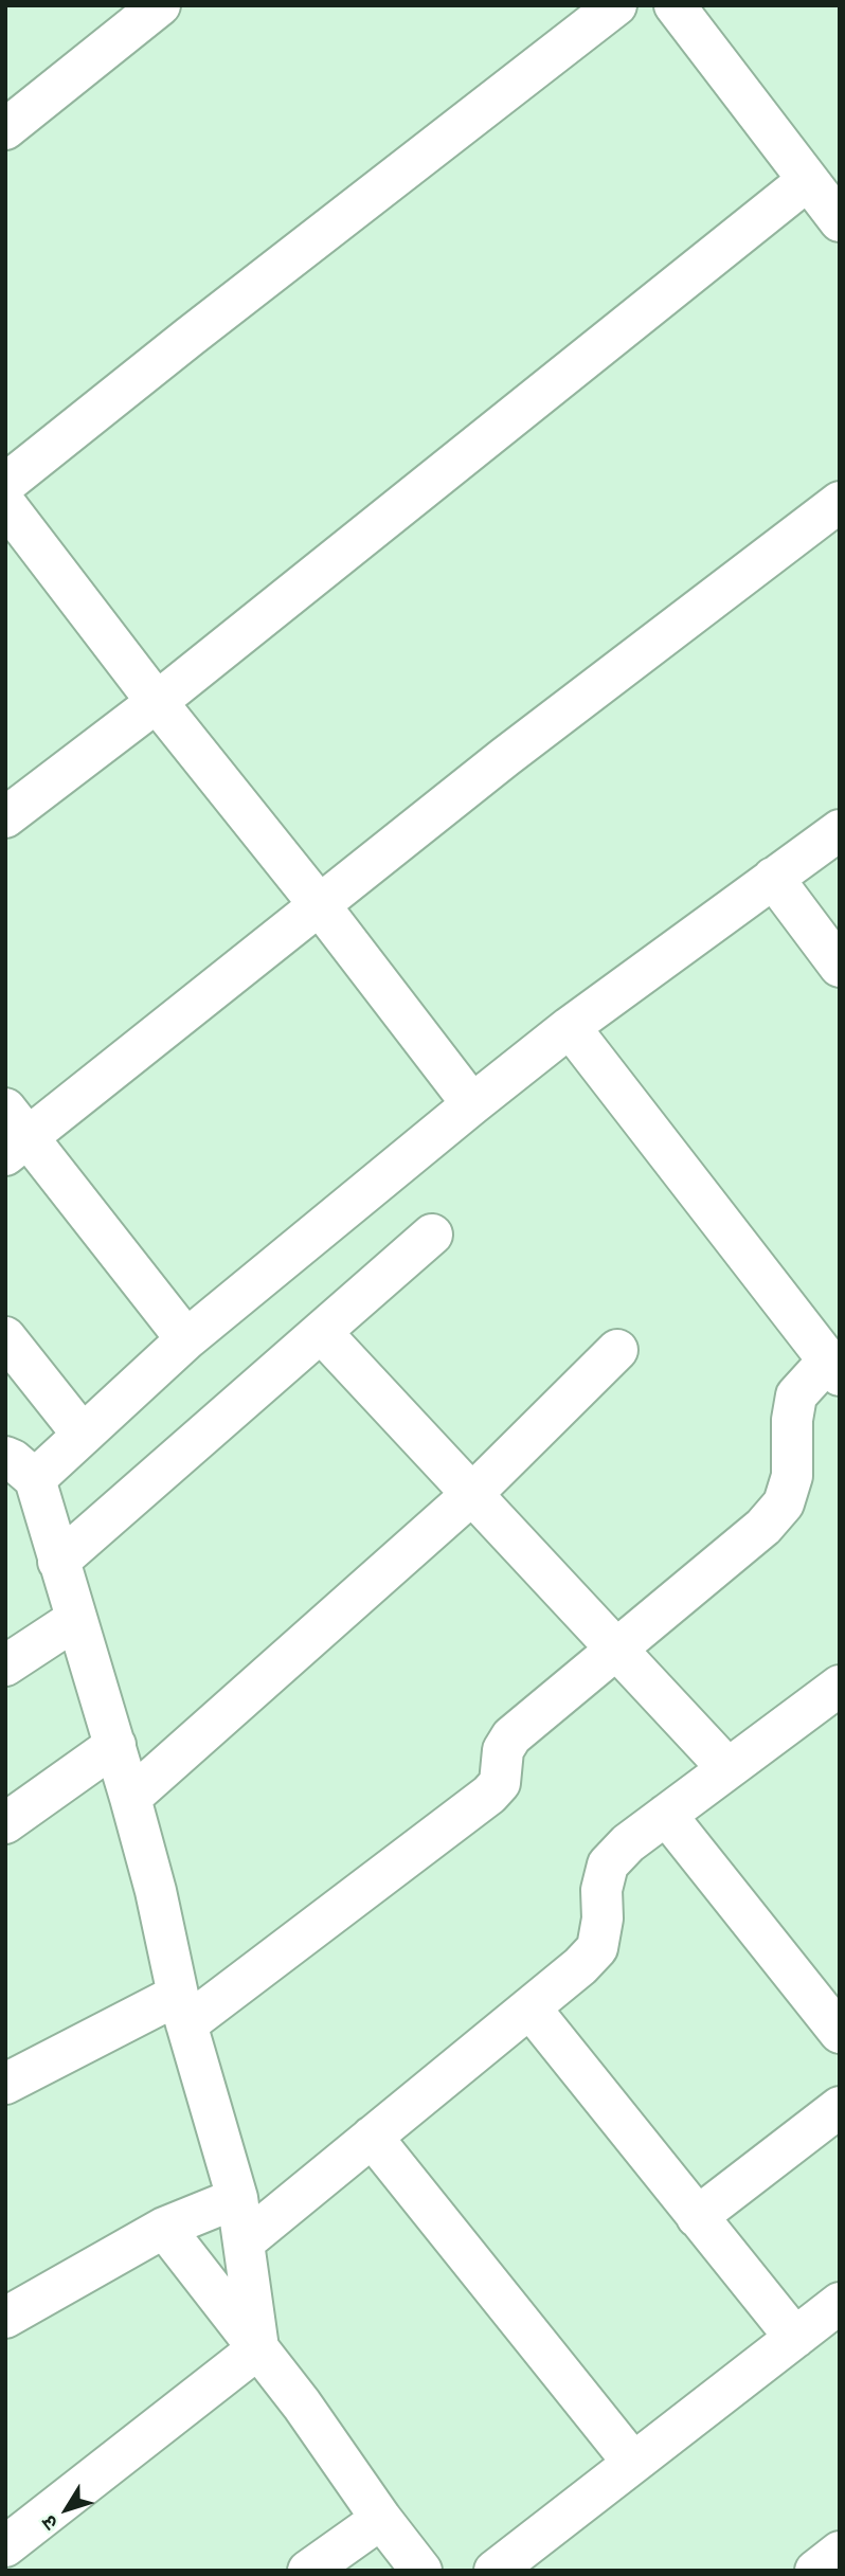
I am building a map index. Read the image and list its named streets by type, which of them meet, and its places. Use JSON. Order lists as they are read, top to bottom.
{
  "north": "bottom left"
}
